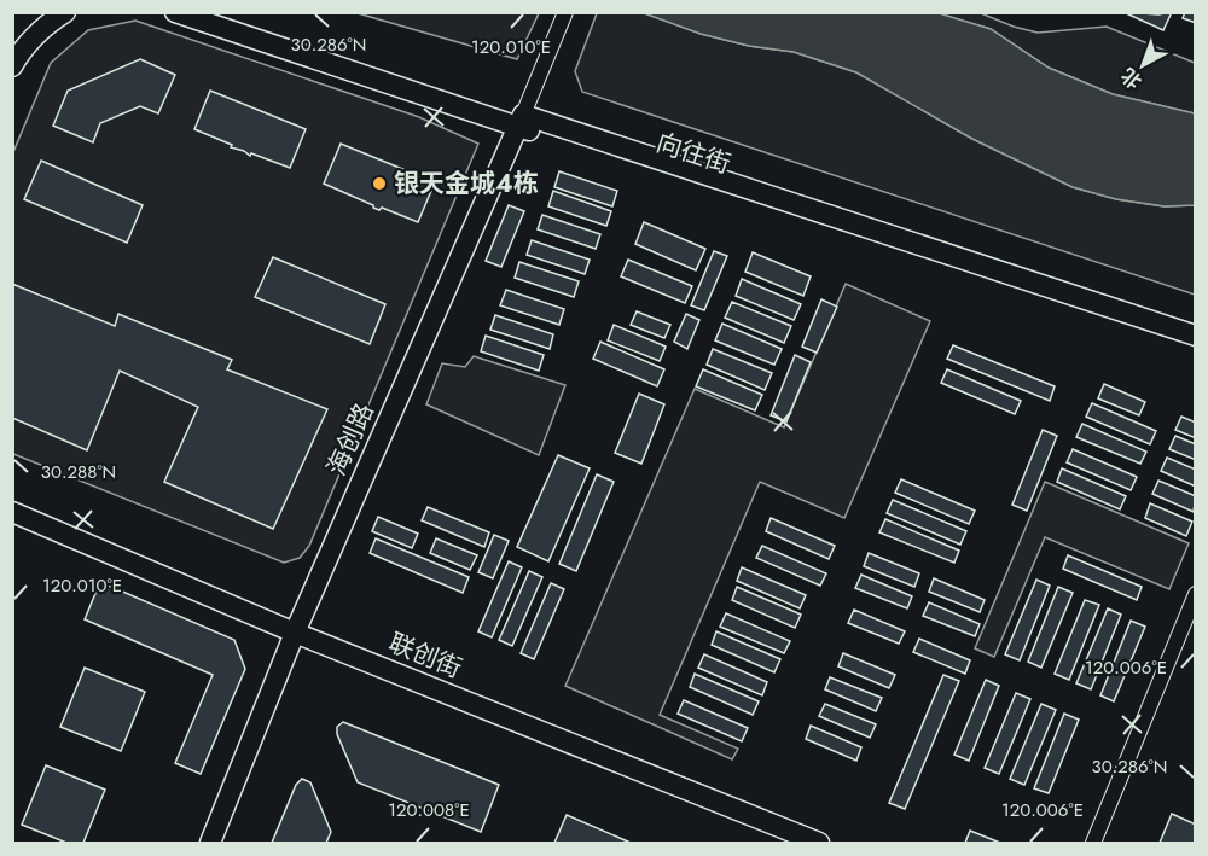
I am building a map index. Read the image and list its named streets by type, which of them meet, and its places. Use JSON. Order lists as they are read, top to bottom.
{
  "streets": {
    "street": ["向往街", "海创路", "联创街"]
  },
  "crossings": [
    ["向往街", "海创路"],
    ["海创路", "联创街"]
  ],
  "places": ["银天金城4栋"],
  "north": "bottom left",
  "coordinates": [
    "30.286°N",
    "120.010°E",
    "30.288°N",
    "120.006°E",
    "120.008°E"
  ]
}
